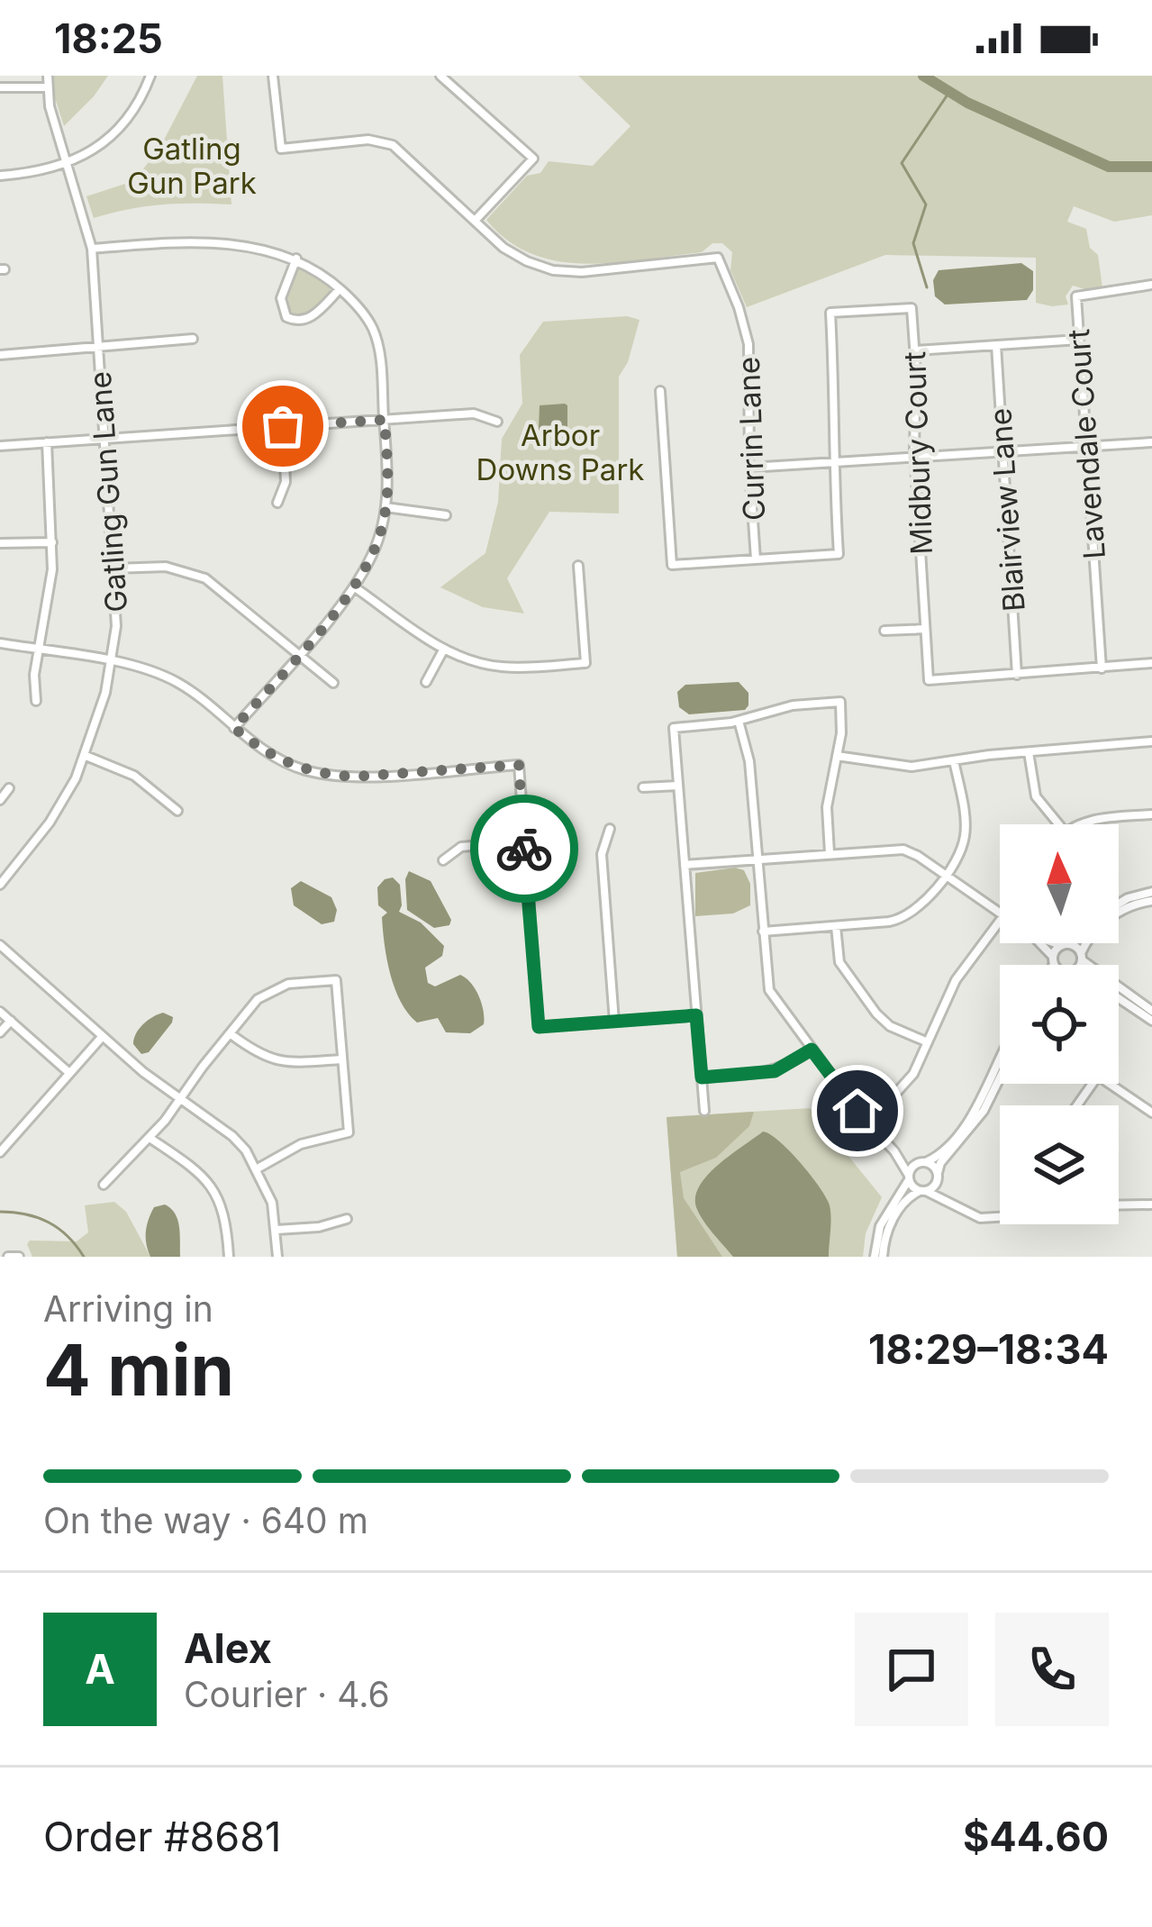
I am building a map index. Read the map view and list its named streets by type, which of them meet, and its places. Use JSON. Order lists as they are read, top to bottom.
{
  "streets": {
    "street": [
      "Currin Lane",
      "Lavendale Court",
      "Midbury Court",
      "Gatling Gun Lane",
      "Blairview Lane"
    ]
  },
  "crossings": [
    ["Midbury Court", "Blairview Lane"]
  ],
  "parks": ["Gatling Gun Park", "Arbor Downs Park"],
  "north": "top",
  "page": {
    "status": "18:25",
    "heading": ["4 min", "Arriving in", "18:29–18:34"],
    "panel": [
      "Alex",
      "Courier · 4.6",
      "Order #8681",
      "$44.60"
    ],
    "bar": "On the way · 640 m",
    "round": "A"
  }
}
